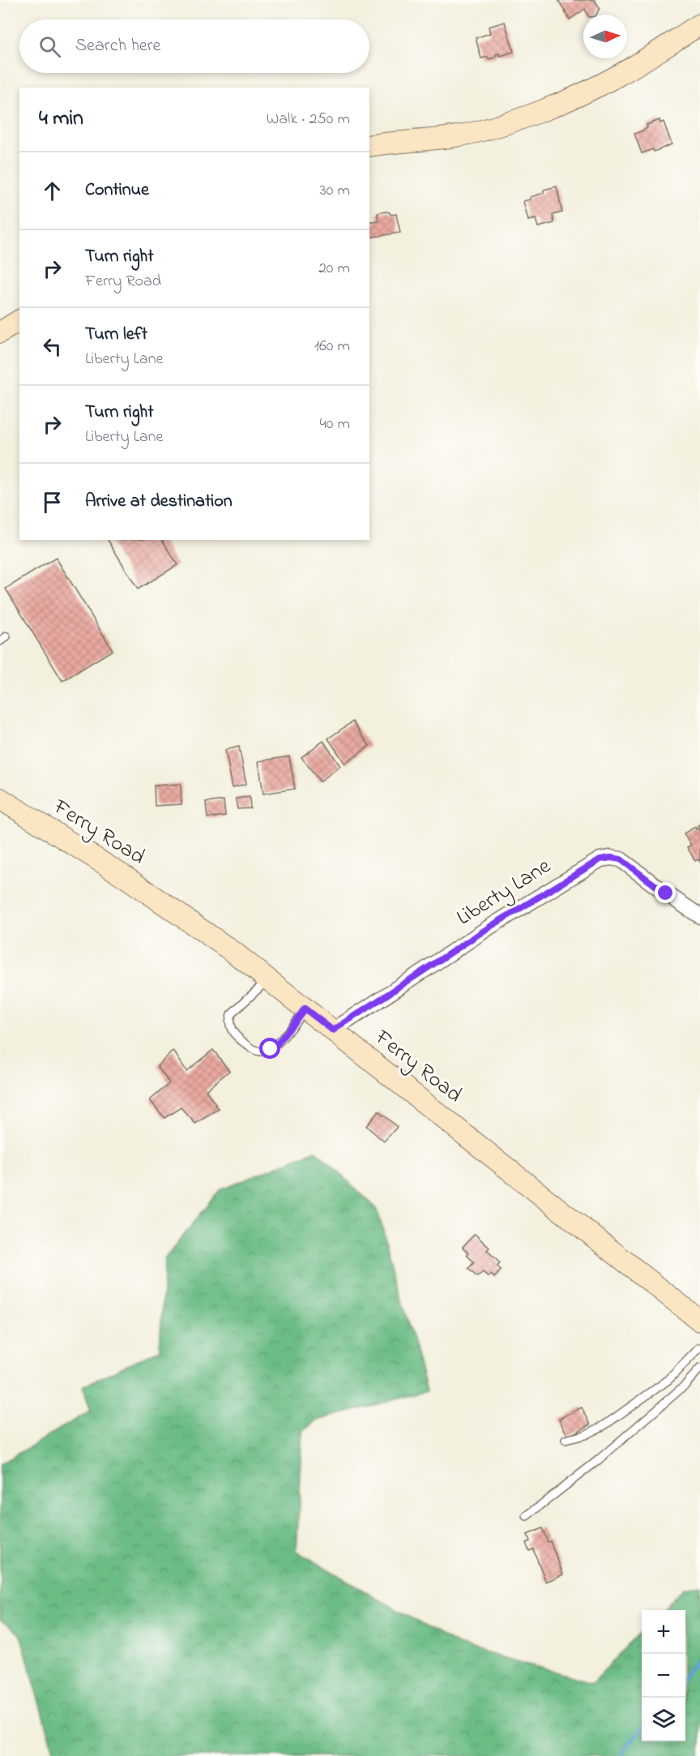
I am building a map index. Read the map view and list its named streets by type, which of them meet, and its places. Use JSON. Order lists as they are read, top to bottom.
{
  "streets": {
    "main road": ["Ferry Road"],
    "street": ["Liberty Lane"]
  },
  "crossings": [
    ["Ferry Road", "Liberty Lane"]
  ],
  "north": "right",
  "page": {
    "search": "Search here",
    "heading": ["4 min", "Walk · 250 m"],
    "list": [
      ["Continue", "30 m"],
      ["Turn right", "Ferry Road", "20 m"],
      ["Turn left", "Liberty Lane", "160 m"],
      ["Turn right", "Liberty Lane", "40 m"],
      "Arrive at destination"
    ],
    "map_buttons": ["+", "−"]
  }
}
